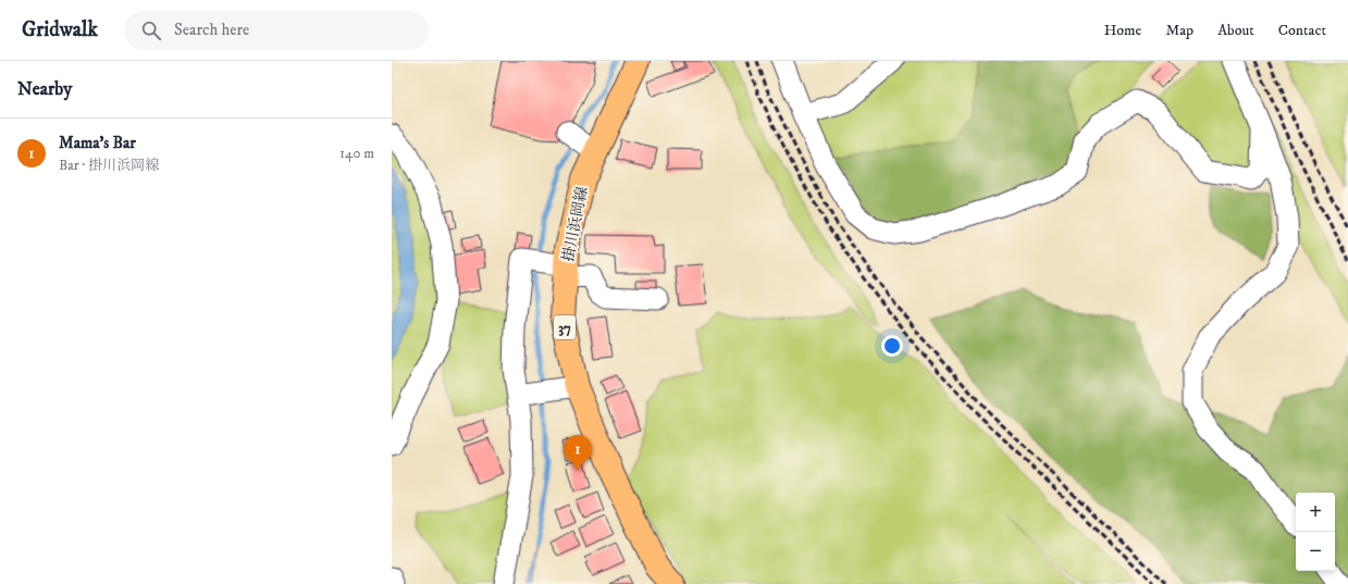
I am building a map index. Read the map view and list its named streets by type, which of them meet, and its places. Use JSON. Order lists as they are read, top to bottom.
{
  "streets": {
    "main road": ["掛川浜岡線", "37"]
  },
  "page": {
    "header": "Gridwalk",
    "search": "Search here",
    "nav": [
      "Home",
      "Map",
      "About",
      "Contact"
    ],
    "heading": "Nearby",
    "list": [
      {
        "mark": "1",
        "name": "Mama's Bar",
        "note": "Bar · 掛川浜岡線",
        "value": "140 m"
      }
    ],
    "pins": "1",
    "map_buttons": ["+", "−"]
  }
}
